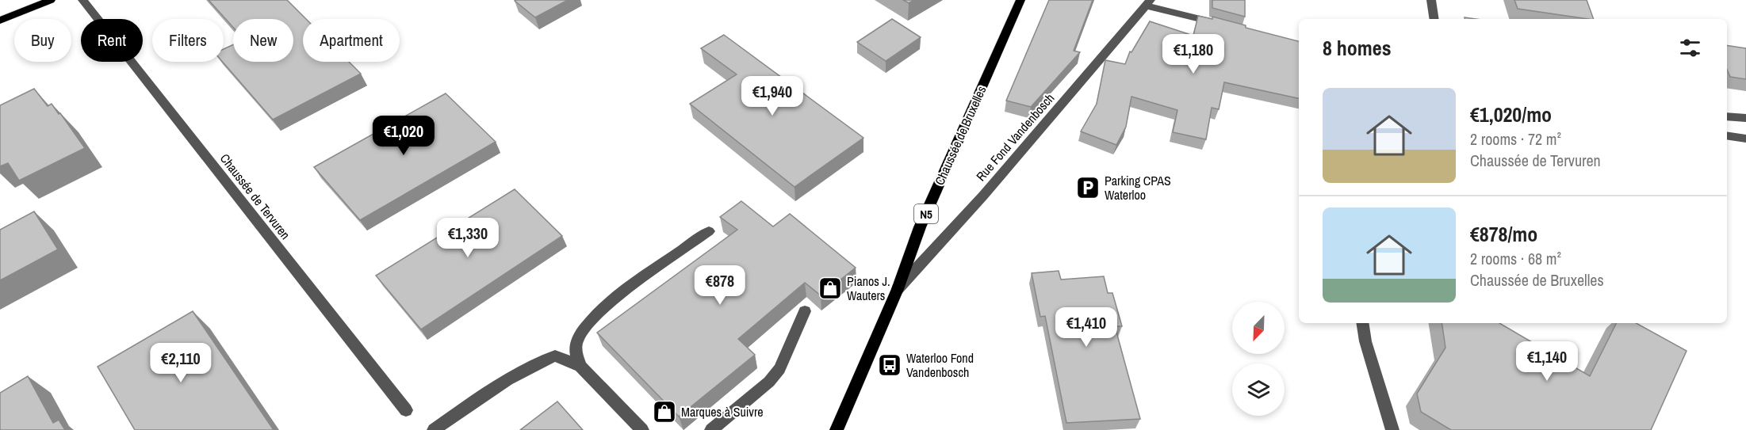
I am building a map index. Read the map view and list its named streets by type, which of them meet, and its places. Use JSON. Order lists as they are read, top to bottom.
{
  "streets": {
    "main road": ["Chaussée de Bruxelles", "N5"],
    "street": ["Rue Fond Vandenbosch", "Chaussée de Tervuren"]
  },
  "crossings": [
    ["Chaussée de Bruxelles", "Rue Fond Vandenbosch"]
  ],
  "places": {
    "parking": ["Parking CPAS Waterloo"],
    "shop": ["Pianos J. Wauters", "Marques à Suivre"],
    "bus stop": ["Waterloo Fond Vandenbosch"]
  },
  "north": "bottom left",
  "page": {
    "chip": [
      "Buy",
      "Rent",
      "Filters",
      "New",
      "Apartment"
    ],
    "heading": "8 homes",
    "price": [
      "€1,180",
      "€1,940",
      "€1,020",
      "€1,330",
      "€878",
      "€1,410",
      "€1,140",
      "€2,110"
    ],
    "list": [
      {
        "name": "€1,020/mo",
        "note": "2 rooms · 72 m² · Chaussée de Tervuren"
      },
      {
        "name": "€878/mo",
        "note": "2 rooms · 68 m² · Chaussée de Bruxelles"
      }
    ]
  }
}
